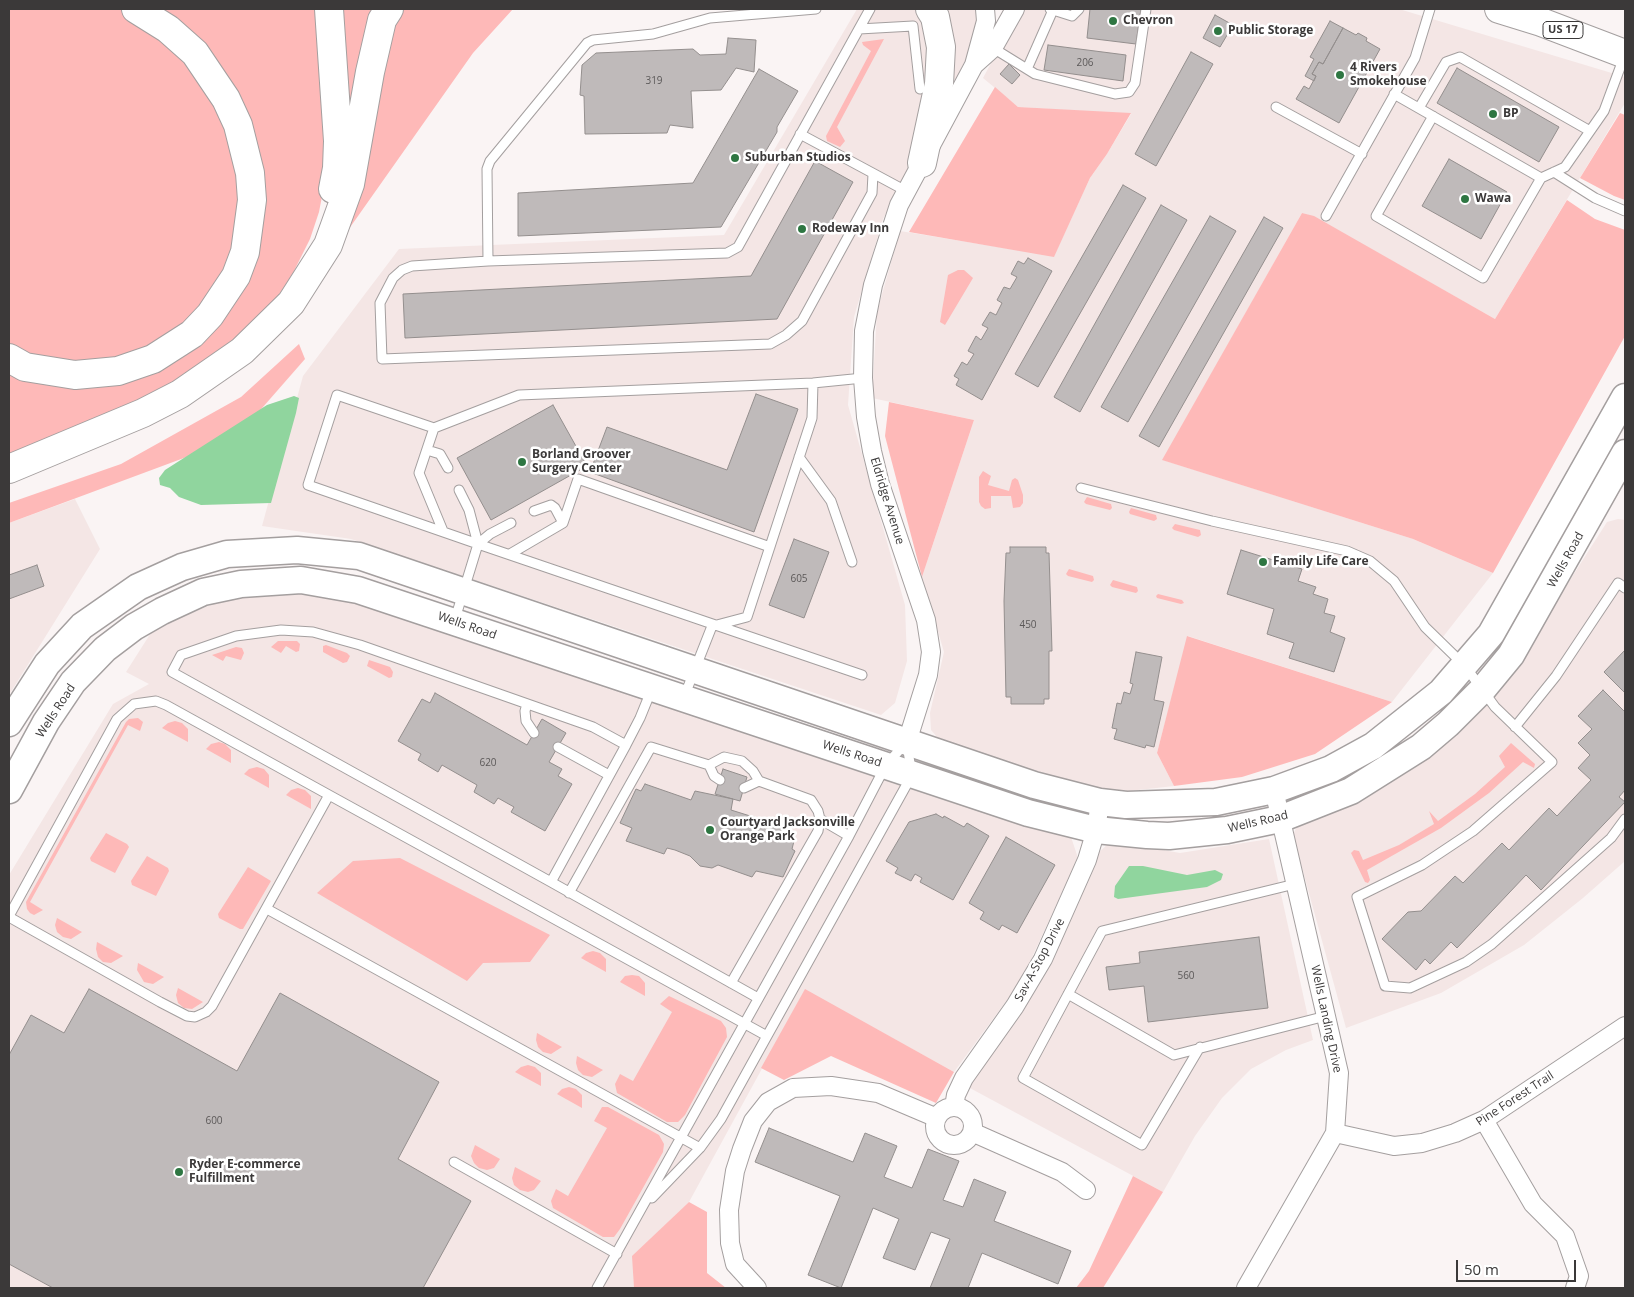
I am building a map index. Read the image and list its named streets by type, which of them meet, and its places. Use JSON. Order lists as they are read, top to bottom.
{
  "streets": {
    "highway": ["US 17"],
    "main road": ["Wells Road"],
    "street": [
      "Eldridge Avenue",
      "Sav-A-Stop Drive",
      "Wells Landing Drive",
      "Pine Forest Trail"
    ]
  },
  "crossings": [
    ["Wells Road", "Sav-A-Stop Drive"],
    ["Wells Road", "Wells Landing Drive"],
    ["Wells Landing Drive", "Pine Forest Trail"]
  ],
  "places": [
    "Chevron",
    "Public Storage",
    "4 Rivers Smokehouse",
    "BP",
    "Suburban Studios",
    "Wawa",
    "Rodeway Inn",
    "Borland Groover Surgery Center",
    "Family Life Care",
    "Courtyard Jacksonville Orange Park",
    "Ryder E-commerce Fulfillment"
  ],
  "house_numbers": [
    "206",
    "319",
    "605",
    "450",
    "620",
    "560",
    "600"
  ],
  "scale_bar": "50 m"
}
